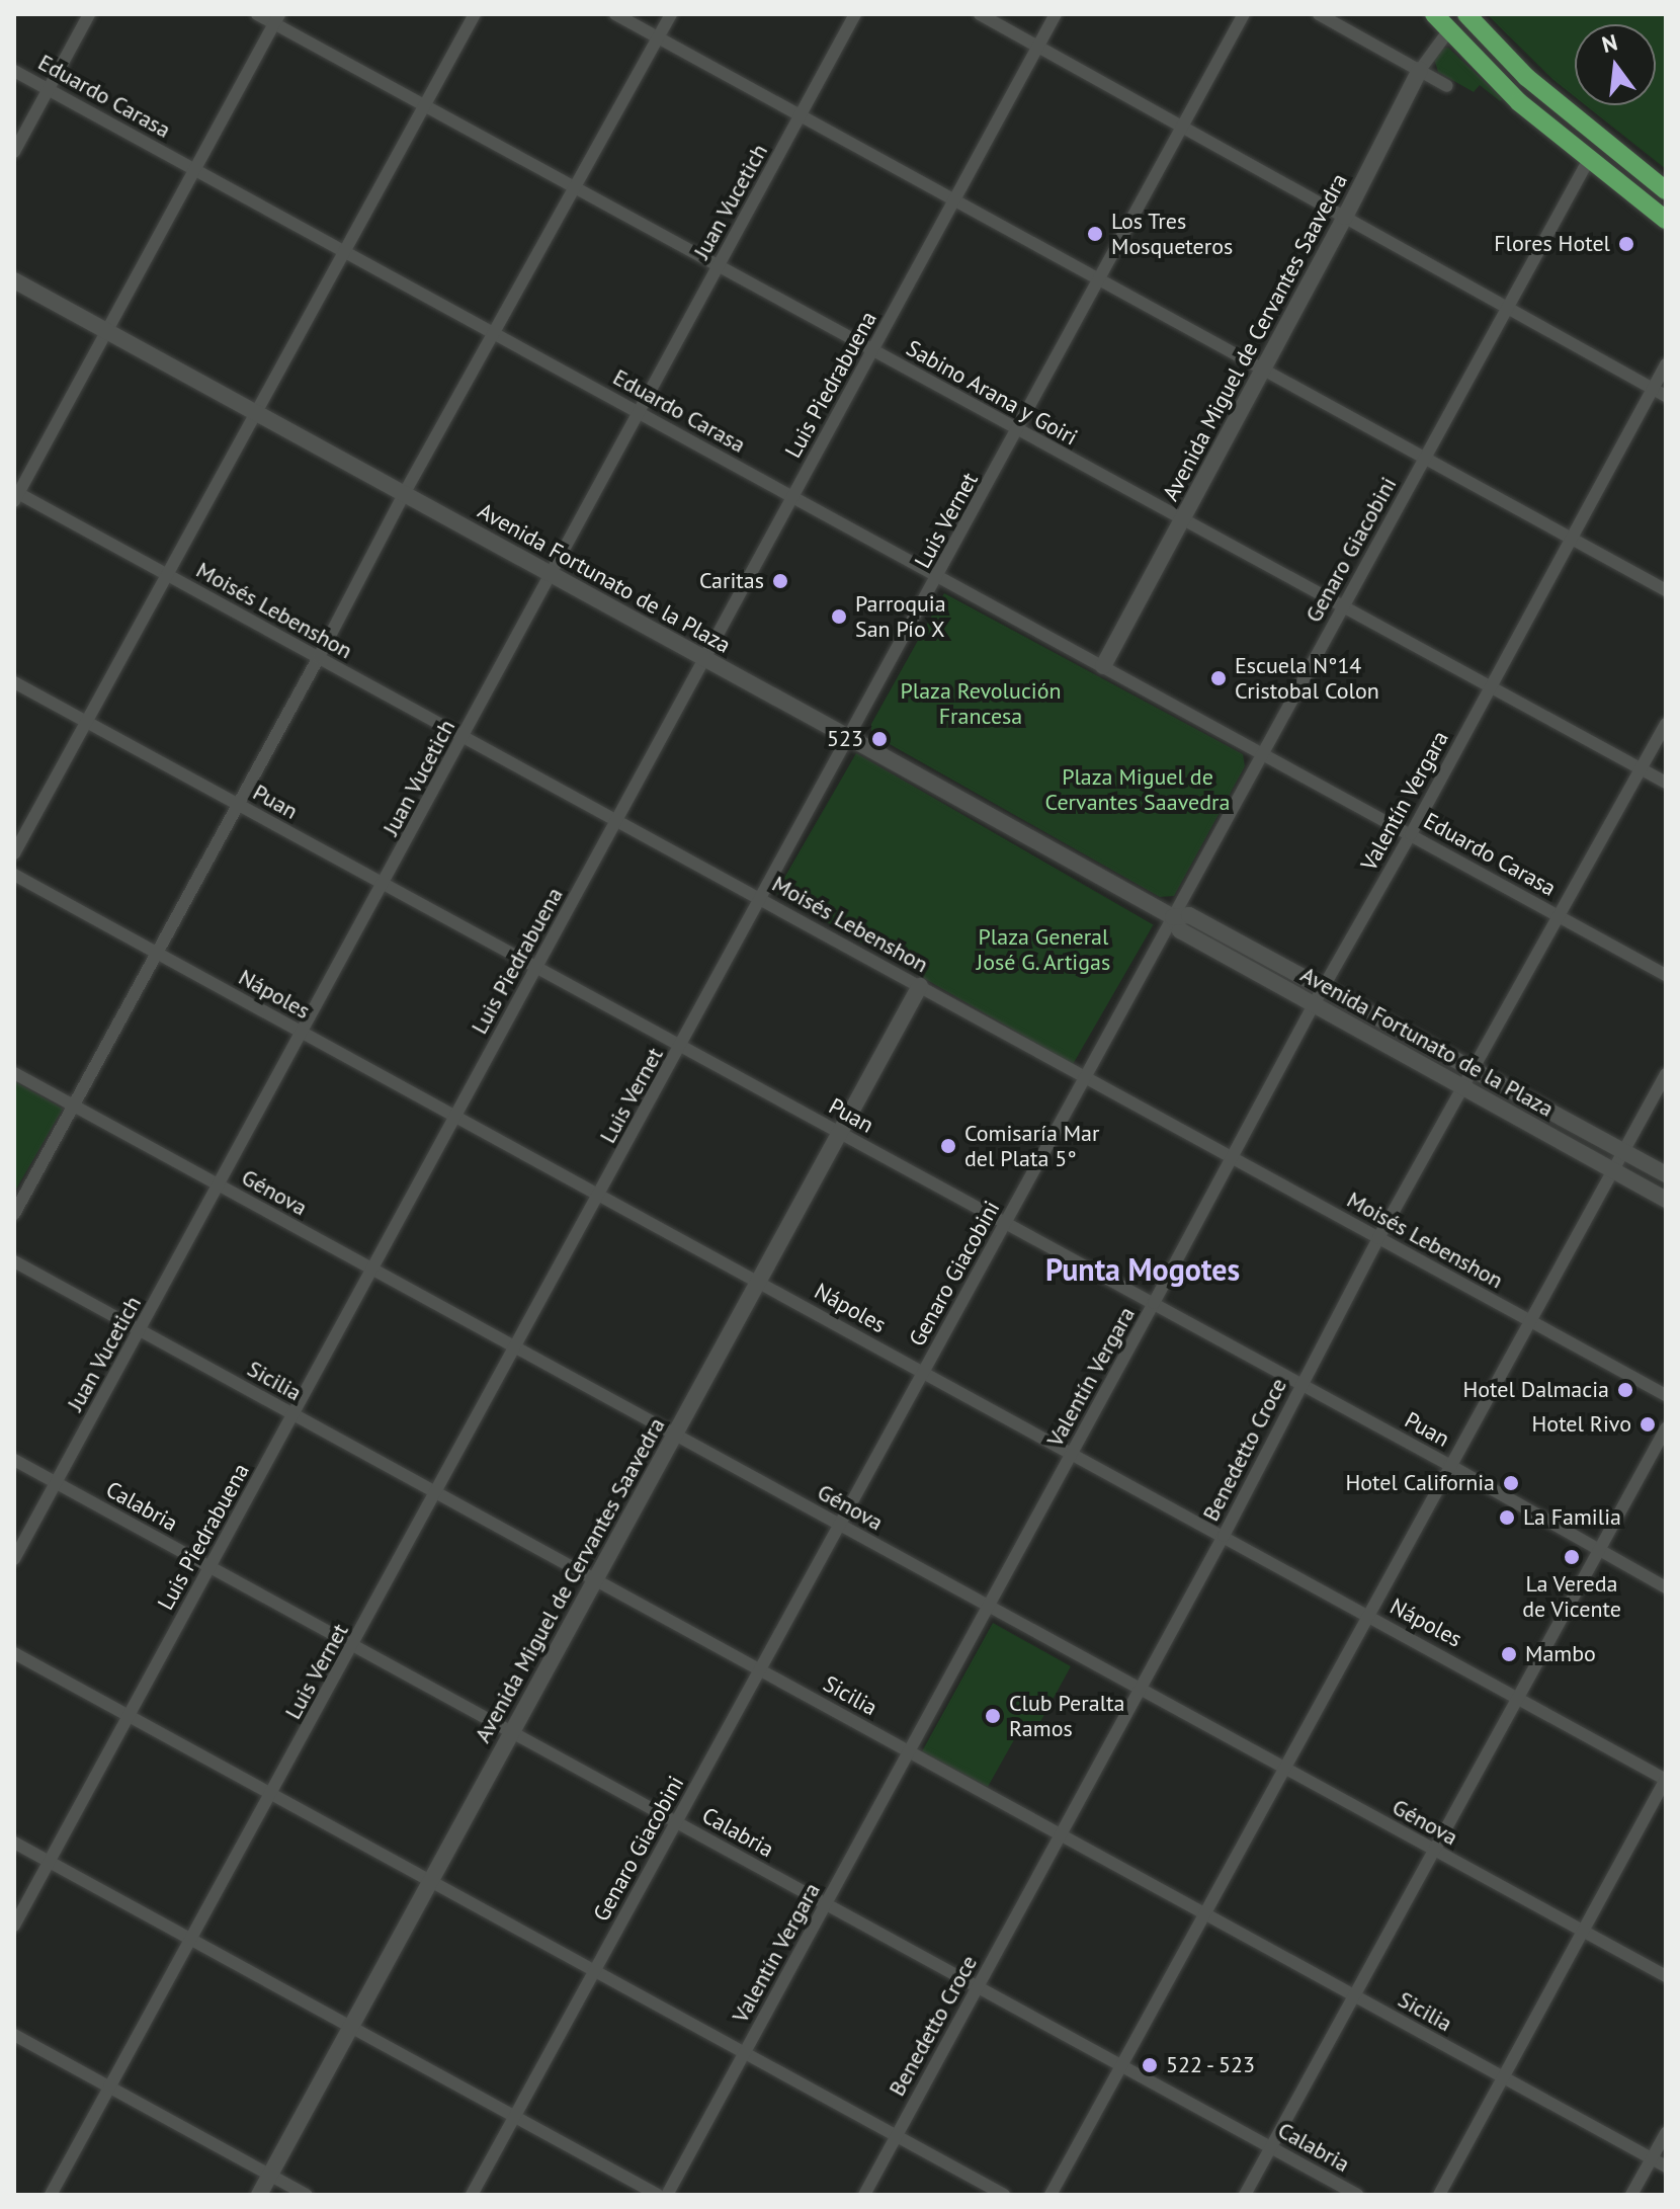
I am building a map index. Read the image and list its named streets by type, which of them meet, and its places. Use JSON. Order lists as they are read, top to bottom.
{
  "streets": {
    "main road": ["Avenida Miguel de Cervantes Saavedra", "Avenida Fortunato de la Plaza"],
    "street": [
      "Eduardo Carasa",
      "Juan Vucetich",
      "Luis Piedrabuena",
      "Sabino Arana y Goiri",
      "Luis Vernet",
      "Genaro Giacobini",
      "Moisés Lebenshon",
      "Valentín Vergara",
      "Puan",
      "Nápoles",
      "Génova",
      "Sicilia",
      "Benedetto Croce",
      "Calabria"
    ]
  },
  "crossings": [
    ["Eduardo Carasa", "Juan Vucetich"],
    ["Eduardo Carasa", "Avenida Miguel de Cervantes Saavedra"],
    ["Eduardo Carasa", "Luis Piedrabuena"],
    ["Eduardo Carasa", "Luis Vernet"],
    ["Eduardo Carasa", "Genaro Giacobini"],
    ["Eduardo Carasa", "Valentín Vergara"],
    ["Eduardo Carasa", "Benedetto Croce"],
    ["Juan Vucetich", "Sabino Arana y Goiri"],
    ["Juan Vucetich", "Avenida Fortunato de la Plaza"],
    ["Juan Vucetich", "Moisés Lebenshon"],
    ["Juan Vucetich", "Puan"],
    ["Juan Vucetich", "Nápoles"],
    ["Juan Vucetich", "Génova"],
    ["Juan Vucetich", "Sicilia"],
    ["Juan Vucetich", "Calabria"],
    ["Avenida Miguel de Cervantes Saavedra", "Sabino Arana y Goiri"],
    ["Avenida Miguel de Cervantes Saavedra", "Moisés Lebenshon"],
    ["Avenida Miguel de Cervantes Saavedra", "Puan"],
    ["Avenida Miguel de Cervantes Saavedra", "Nápoles"],
    ["Avenida Miguel de Cervantes Saavedra", "Génova"],
    ["Avenida Miguel de Cervantes Saavedra", "Sicilia"],
    ["Avenida Miguel de Cervantes Saavedra", "Calabria"],
    ["Luis Piedrabuena", "Sabino Arana y Goiri"],
    ["Luis Piedrabuena", "Avenida Fortunato de la Plaza"],
    ["Luis Piedrabuena", "Moisés Lebenshon"],
    ["Luis Piedrabuena", "Puan"],
    ["Luis Piedrabuena", "Nápoles"],
    ["Luis Piedrabuena", "Génova"],
    ["Luis Piedrabuena", "Sicilia"],
    ["Luis Piedrabuena", "Calabria"],
    ["Sabino Arana y Goiri", "Luis Vernet"],
    ["Sabino Arana y Goiri", "Genaro Giacobini"],
    ["Sabino Arana y Goiri", "Valentín Vergara"],
    ["Sabino Arana y Goiri", "Benedetto Croce"],
    ["Luis Vernet", "Avenida Fortunato de la Plaza"],
    ["Luis Vernet", "Moisés Lebenshon"],
    ["Luis Vernet", "Puan"],
    ["Luis Vernet", "Nápoles"],
    ["Luis Vernet", "Génova"],
    ["Luis Vernet", "Sicilia"],
    ["Luis Vernet", "Calabria"],
    ["Genaro Giacobini", "Avenida Fortunato de la Plaza"],
    ["Genaro Giacobini", "Moisés Lebenshon"],
    ["Genaro Giacobini", "Puan"],
    ["Genaro Giacobini", "Nápoles"],
    ["Genaro Giacobini", "Génova"],
    ["Genaro Giacobini", "Sicilia"],
    ["Genaro Giacobini", "Calabria"],
    ["Avenida Fortunato de la Plaza", "Valentín Vergara"],
    ["Avenida Fortunato de la Plaza", "Benedetto Croce"],
    ["Moisés Lebenshon", "Valentín Vergara"],
    ["Moisés Lebenshon", "Benedetto Croce"],
    ["Valentín Vergara", "Puan"],
    ["Valentín Vergara", "Nápoles"],
    ["Valentín Vergara", "Génova"],
    ["Valentín Vergara", "Sicilia"],
    ["Valentín Vergara", "Calabria"],
    ["Puan", "Benedetto Croce"],
    ["Nápoles", "Benedetto Croce"],
    ["Génova", "Benedetto Croce"],
    ["Sicilia", "Benedetto Croce"],
    ["Benedetto Croce", "Calabria"]
  ],
  "districts": ["Punta Mogotes"],
  "parks": ["Plaza Revolución Francesa", "Plaza Miguel de Cervantes Saavedra", "Plaza General José G. Artigas"],
  "places": [
    "Los Tres Mosqueteros",
    "Flores Hotel",
    "Caritas",
    "Parroquia San Pío X",
    "Escuela N°14 Cristobal Colon",
    "523",
    "Comisaría Mar del Plata 5°",
    "Hotel Dalmacia",
    "Hotel Rivo",
    "Hotel California",
    "La Familia",
    "La Vereda de Vicente",
    "Mambo",
    "Club Peralta Ramos",
    "522 - 523"
  ],
  "north": "top"
}
